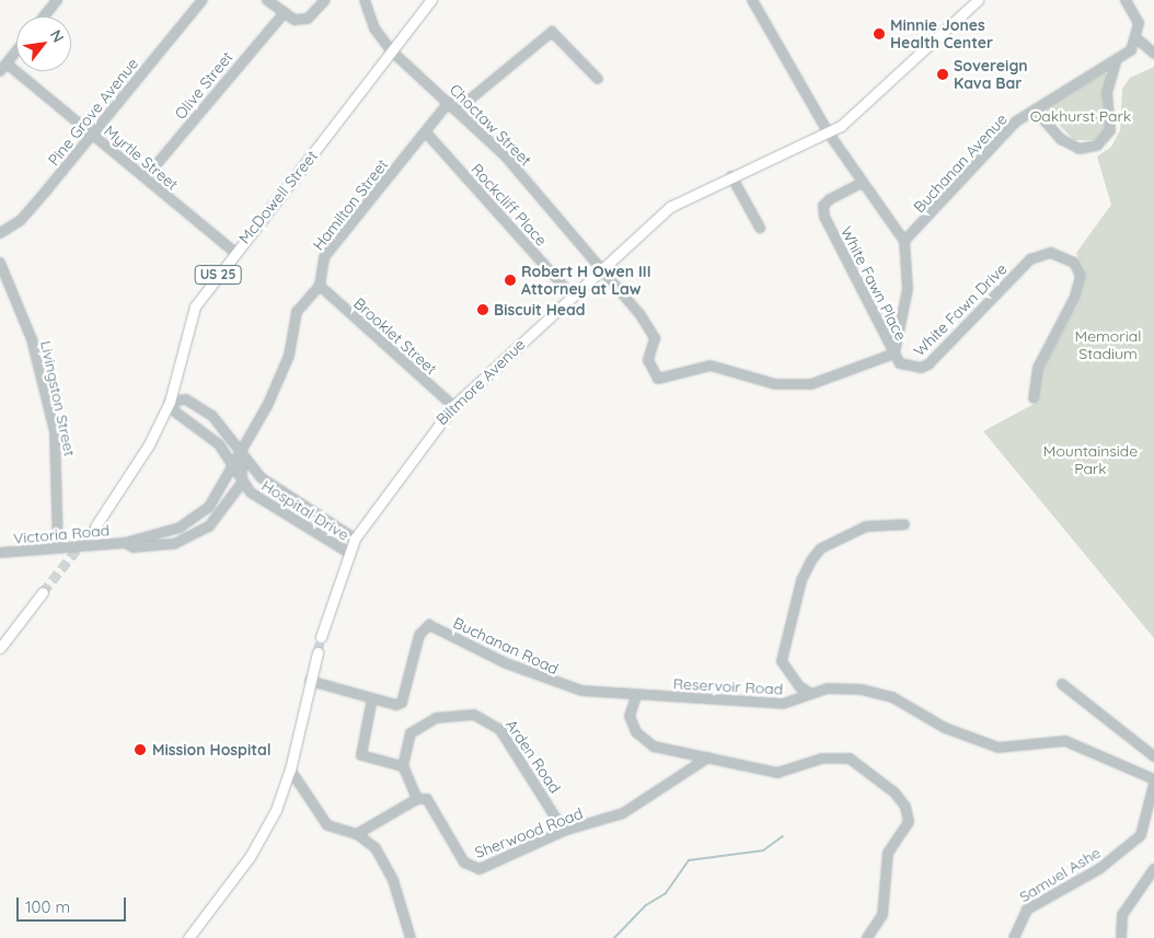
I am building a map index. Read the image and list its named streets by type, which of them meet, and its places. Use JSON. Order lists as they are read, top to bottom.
{
  "streets": {
    "main road": ["McDowell Street", "US 25", "Biltmore Avenue"],
    "street": [
      "Olive Street",
      "Pine Grove Avenue",
      "Choctaw Street",
      "Myrtle Street",
      "Buchanan Avenue",
      "Hamilton Street",
      "Rockcliff Place",
      "White Fawn Place",
      "White Fawn Drive",
      "Brooklet Street",
      "Livingston Street",
      "Hospital Drive",
      "Victoria Road",
      "Buchanan Road",
      "Reservoir Road",
      "Arden Road",
      "Sherwood Road",
      "Samuel Ashe"
    ]
  },
  "crossings": [
    ["Olive Street", "Myrtle Street"],
    ["Pine Grove Avenue", "Myrtle Street"],
    ["Choctaw Street", "McDowell Street"],
    ["Choctaw Street", "Hamilton Street"],
    ["Choctaw Street", "White Fawn Place"],
    ["Choctaw Street", "White Fawn Drive"],
    ["Choctaw Street", "Biltmore Avenue"],
    ["Myrtle Street", "McDowell Street"],
    ["Buchanan Avenue", "White Fawn Drive"],
    ["McDowell Street", "Hospital Drive"],
    ["Hamilton Street", "Rockcliff Place"],
    ["Hamilton Street", "Brooklet Street"],
    ["Rockcliff Place", "Biltmore Avenue"],
    ["White Fawn Place", "White Fawn Drive"],
    ["Brooklet Street", "Biltmore Avenue"],
    ["Biltmore Avenue", "Hospital Drive"],
    ["Livingston Street", "Victoria Road"],
    ["Hospital Drive", "Victoria Road"],
    ["Buchanan Road", "Reservoir Road"],
    ["Arden Road", "Sherwood Road"]
  ],
  "parks": ["Oakhurst Park", "Memorial Stadium", "Mountainside Park"],
  "places": [
    "Minnie Jones Health Center",
    "Sovereign Kava Bar",
    "Robert H Owen III Attorney at Law",
    "Biscuit Head",
    "Mission Hospital"
  ],
  "scale_bar": "100 m",
  "north": "top right"
}
